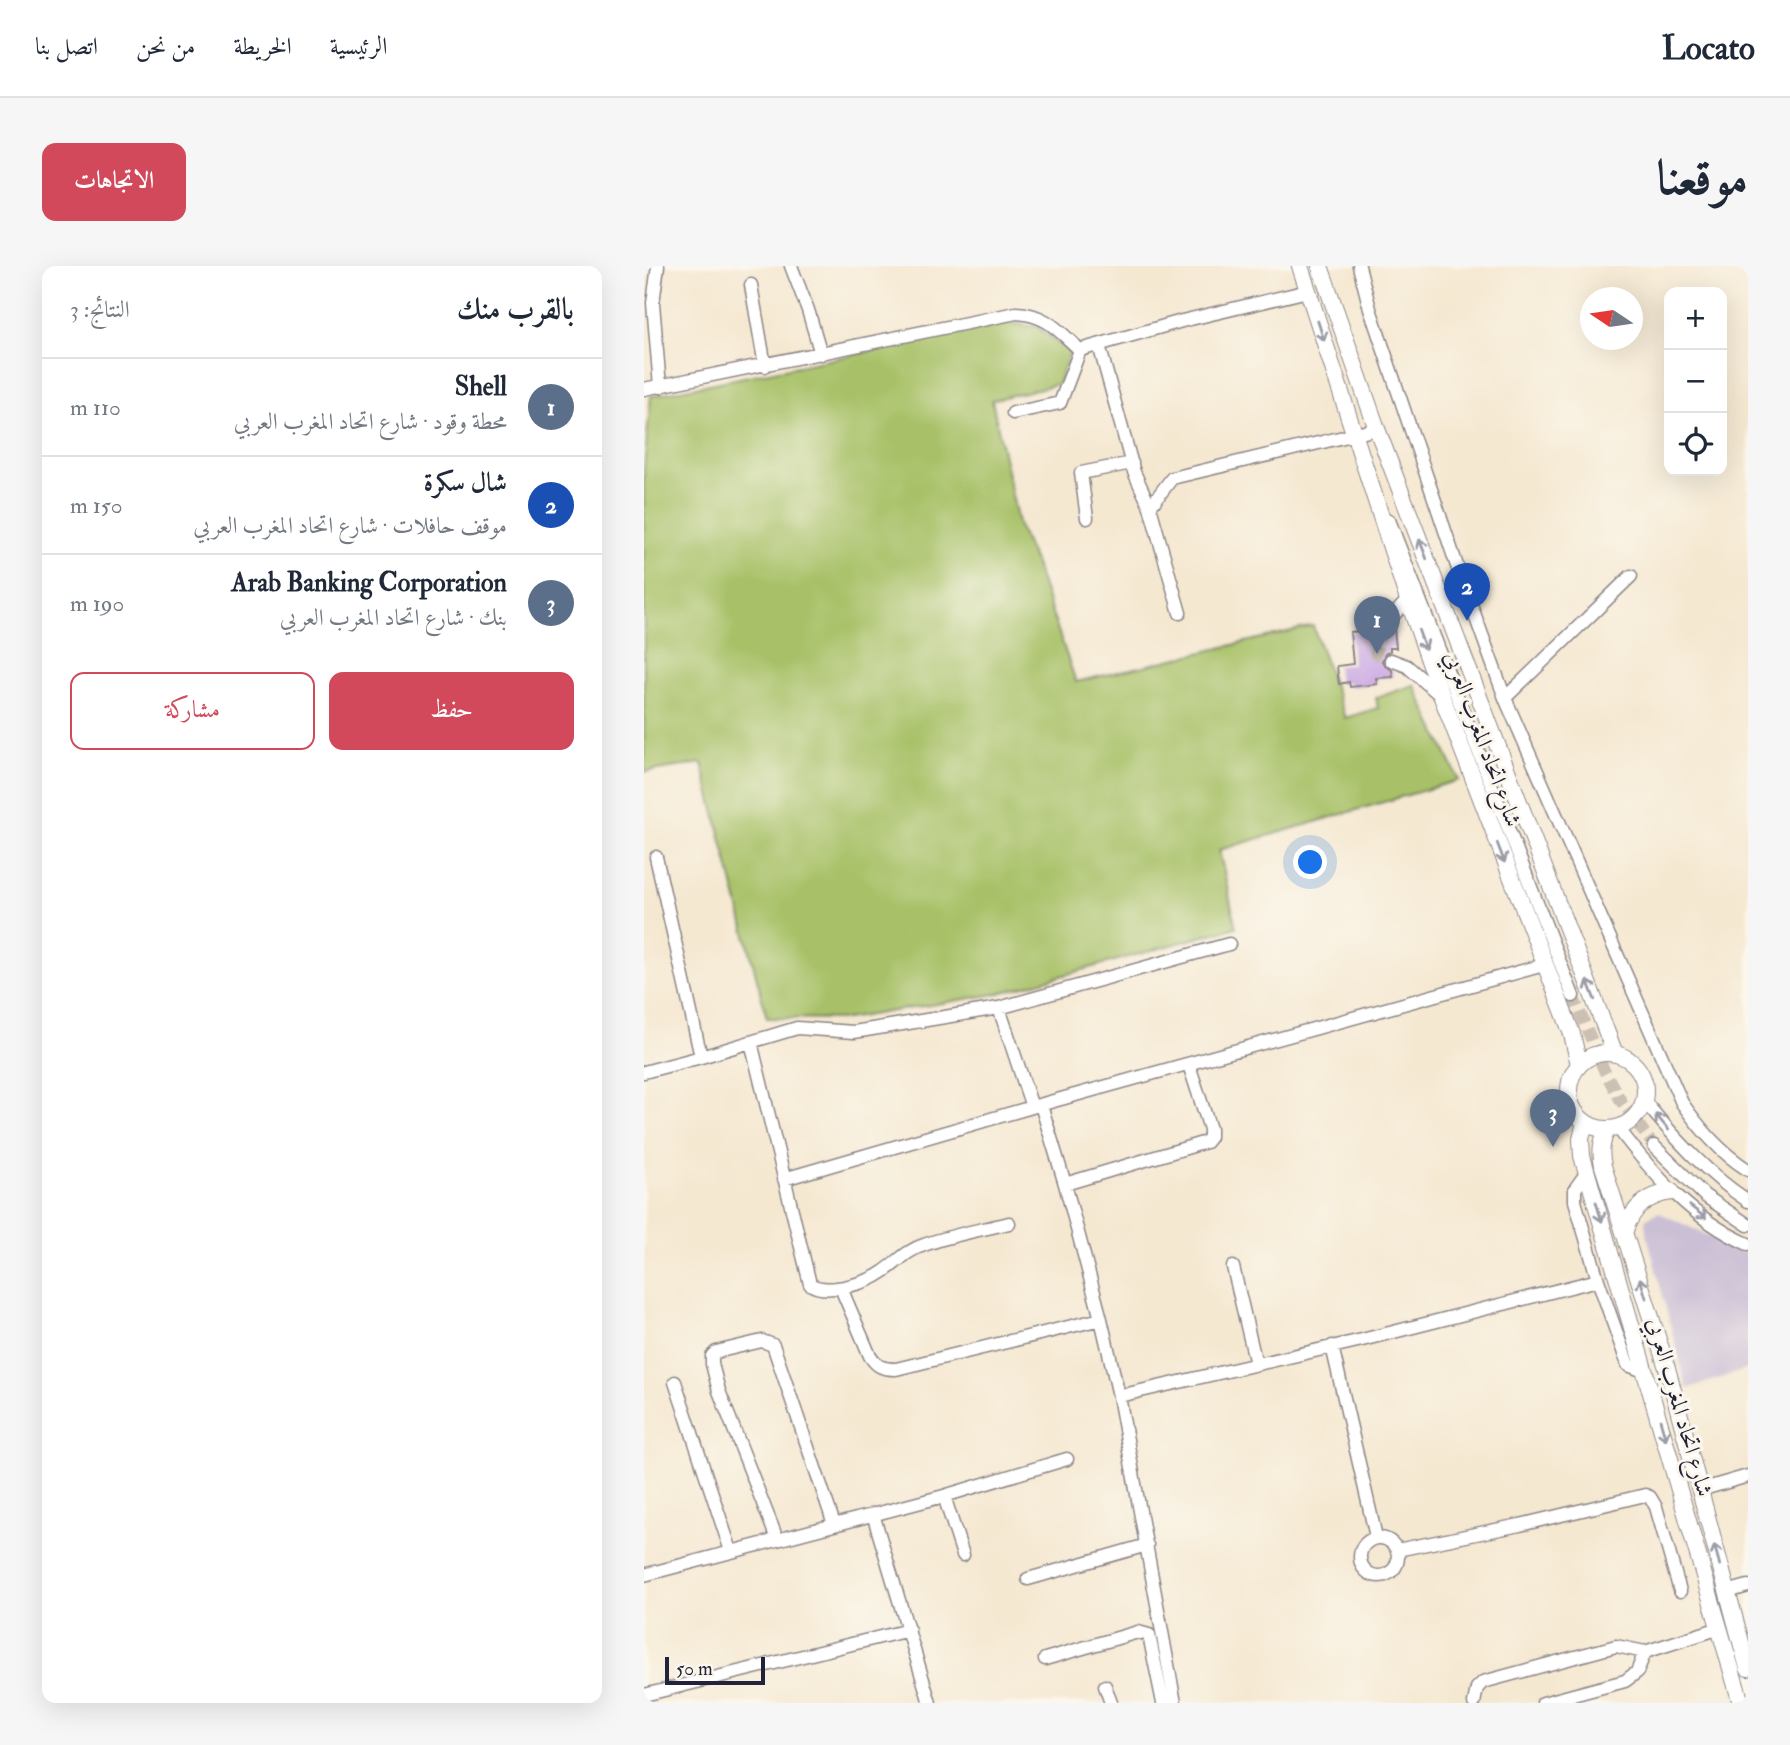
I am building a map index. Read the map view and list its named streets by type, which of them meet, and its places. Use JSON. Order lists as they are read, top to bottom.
{
  "streets": {
    "main road": ["شارع اتحاد المغرب العربي"]
  },
  "scale_bar": "50 m",
  "north": "left",
  "page": {
    "header": "Locato",
    "nav": [
      "الرئيسية",
      "الخريطة",
      "من نحن",
      "اتصل بنا"
    ],
    "title": "موقعنا",
    "buttons": [
      "الاتجاهات",
      ["حفظ", "مشاركة"]
    ],
    "heading": ["بالقرب منك", "النتائج: 3"],
    "map_buttons": ["+", "−"],
    "list": [
      {
        "mark": "1",
        "name": "Shell",
        "note": "محطة وقود · شارع اتحاد المغرب العربي",
        "value": "110 m"
      },
      {
        "mark": "2",
        "name": "شال سكرة",
        "note": "موقف حافلات · شارع اتحاد المغرب العربي",
        "value": "150 m"
      },
      {
        "mark": "3",
        "name": "Arab Banking Corporation",
        "note": "بنك · شارع اتحاد المغرب العربي",
        "value": "190 m"
      }
    ],
    "pins": ["2", "1", "3"],
    "scale": "50 m"
  }
}
